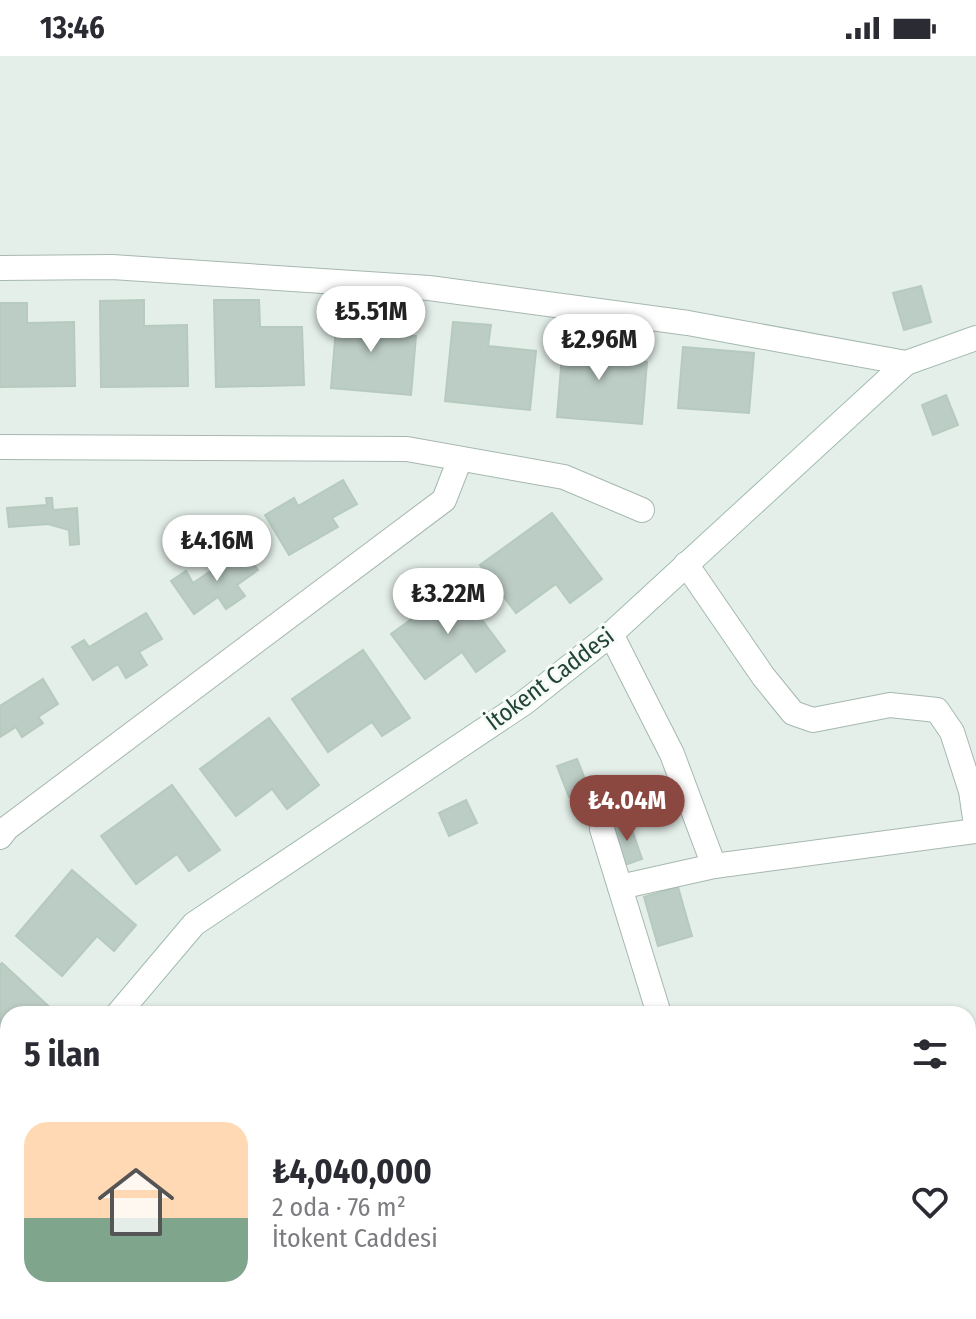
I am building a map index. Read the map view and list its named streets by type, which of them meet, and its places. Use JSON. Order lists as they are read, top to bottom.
{
  "streets": {
    "street": ["İtokent Caddesi"]
  },
  "page": {
    "status": "13:46",
    "price": [
      "₺5.51M",
      "₺2.96M",
      "₺4.16M",
      "₺3.22M",
      "₺4.04M"
    ],
    "heading": "5 ilan",
    "list": [
      {
        "name": "₺4,040,000",
        "note": "2 oda · 76 m² · İtokent Caddesi"
      }
    ]
  }
}
